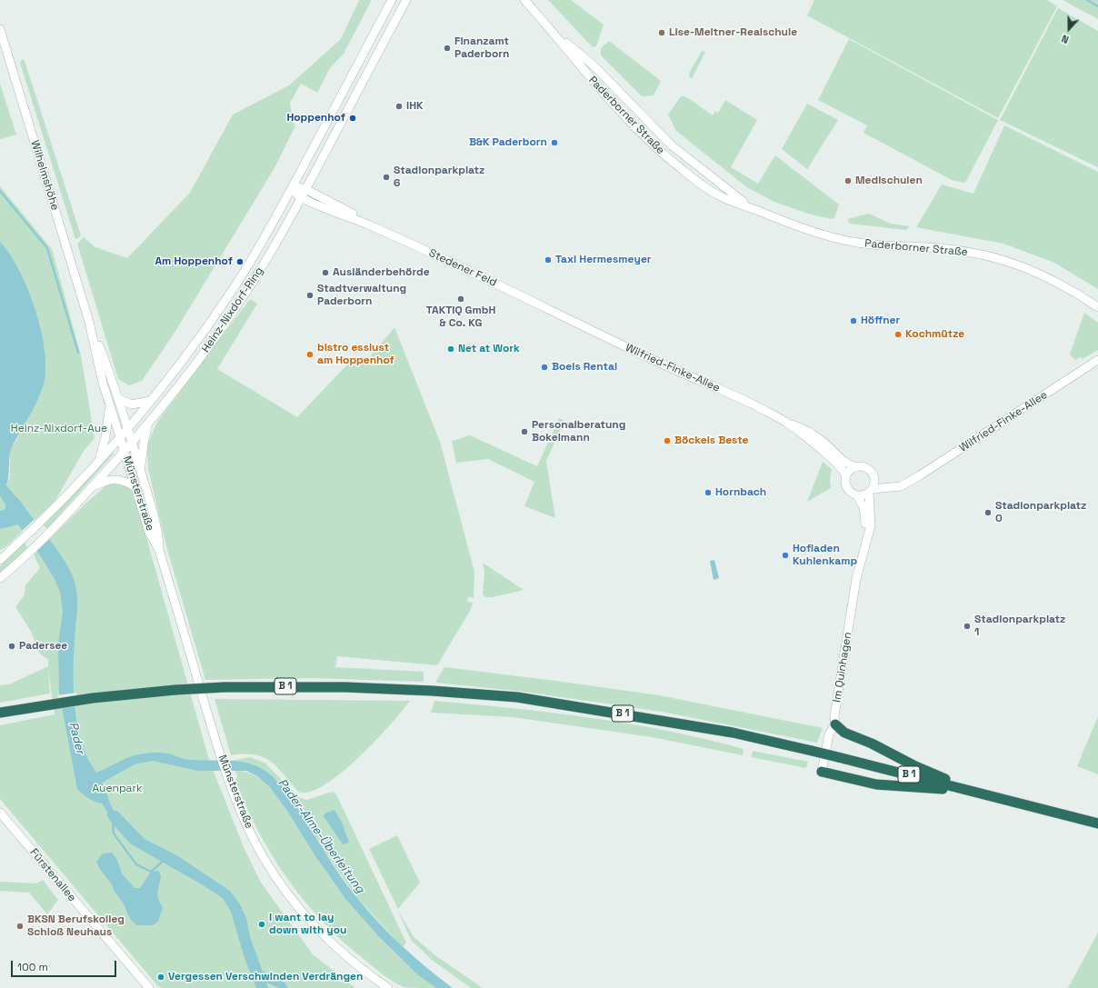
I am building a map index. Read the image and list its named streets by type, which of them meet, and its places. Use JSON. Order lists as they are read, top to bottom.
{
  "streets": {
    "highway": ["B 1"],
    "main road": [
      "Paderborner Straße",
      "Wilhelmshöhe",
      "Stedener Feld",
      "Heinz-Nixdorf-Ring",
      "Wilfried-Finke-Allee",
      "Münsterstraße",
      "Im Quinhagen",
      "Fürstenallee"
    ]
  },
  "crossings": [
    ["Wilhelmshöhe", "Heinz-Nixdorf-Ring"],
    ["Wilhelmshöhe", "Münsterstraße"],
    ["Stedener Feld", "Heinz-Nixdorf-Ring"],
    ["Stedener Feld", "Wilfried-Finke-Allee"],
    ["Heinz-Nixdorf-Ring", "Münsterstraße"],
    ["Wilfried-Finke-Allee", "Im Quinhagen"],
    ["Im Quinhagen", "B 1"]
  ],
  "water": ["Pader", "Pader-Alme-Überleitung"],
  "parks": ["Heinz-Nixdorf-Aue", "Auenpark"],
  "places": [
    "Lise-Meitner-Realschule",
    "Finanzamt Paderborn",
    "IHK",
    "Hoppenhof",
    "B&K Paderborn",
    "Stadionparkplatz 6",
    "Medischulen",
    "Taxi Hermesmeyer",
    "Am Hoppenhof",
    "Ausländerbehörde",
    "Stadtverwaltung Paderborn",
    "TAKTIQ GmbH & Co. KG",
    "Höffner",
    "Kochmütze",
    "Net at Work",
    "bistro esslust am Hoppenhof",
    "Boels Rental",
    "Personalberatung Bokelmann",
    "Böckels Beste",
    "Hornbach",
    "Stadionparkplatz 0",
    "Hofladen Kuhlenkamp",
    "Stadionparkplatz 1",
    "Padersee",
    "I want to lay down with you",
    "BKSN Berufskolleg Schloß Neuhaus",
    "Vergessen Verschwinden Verdrängen"
  ],
  "scale_bar": "100 m",
  "north": "bottom"
}
